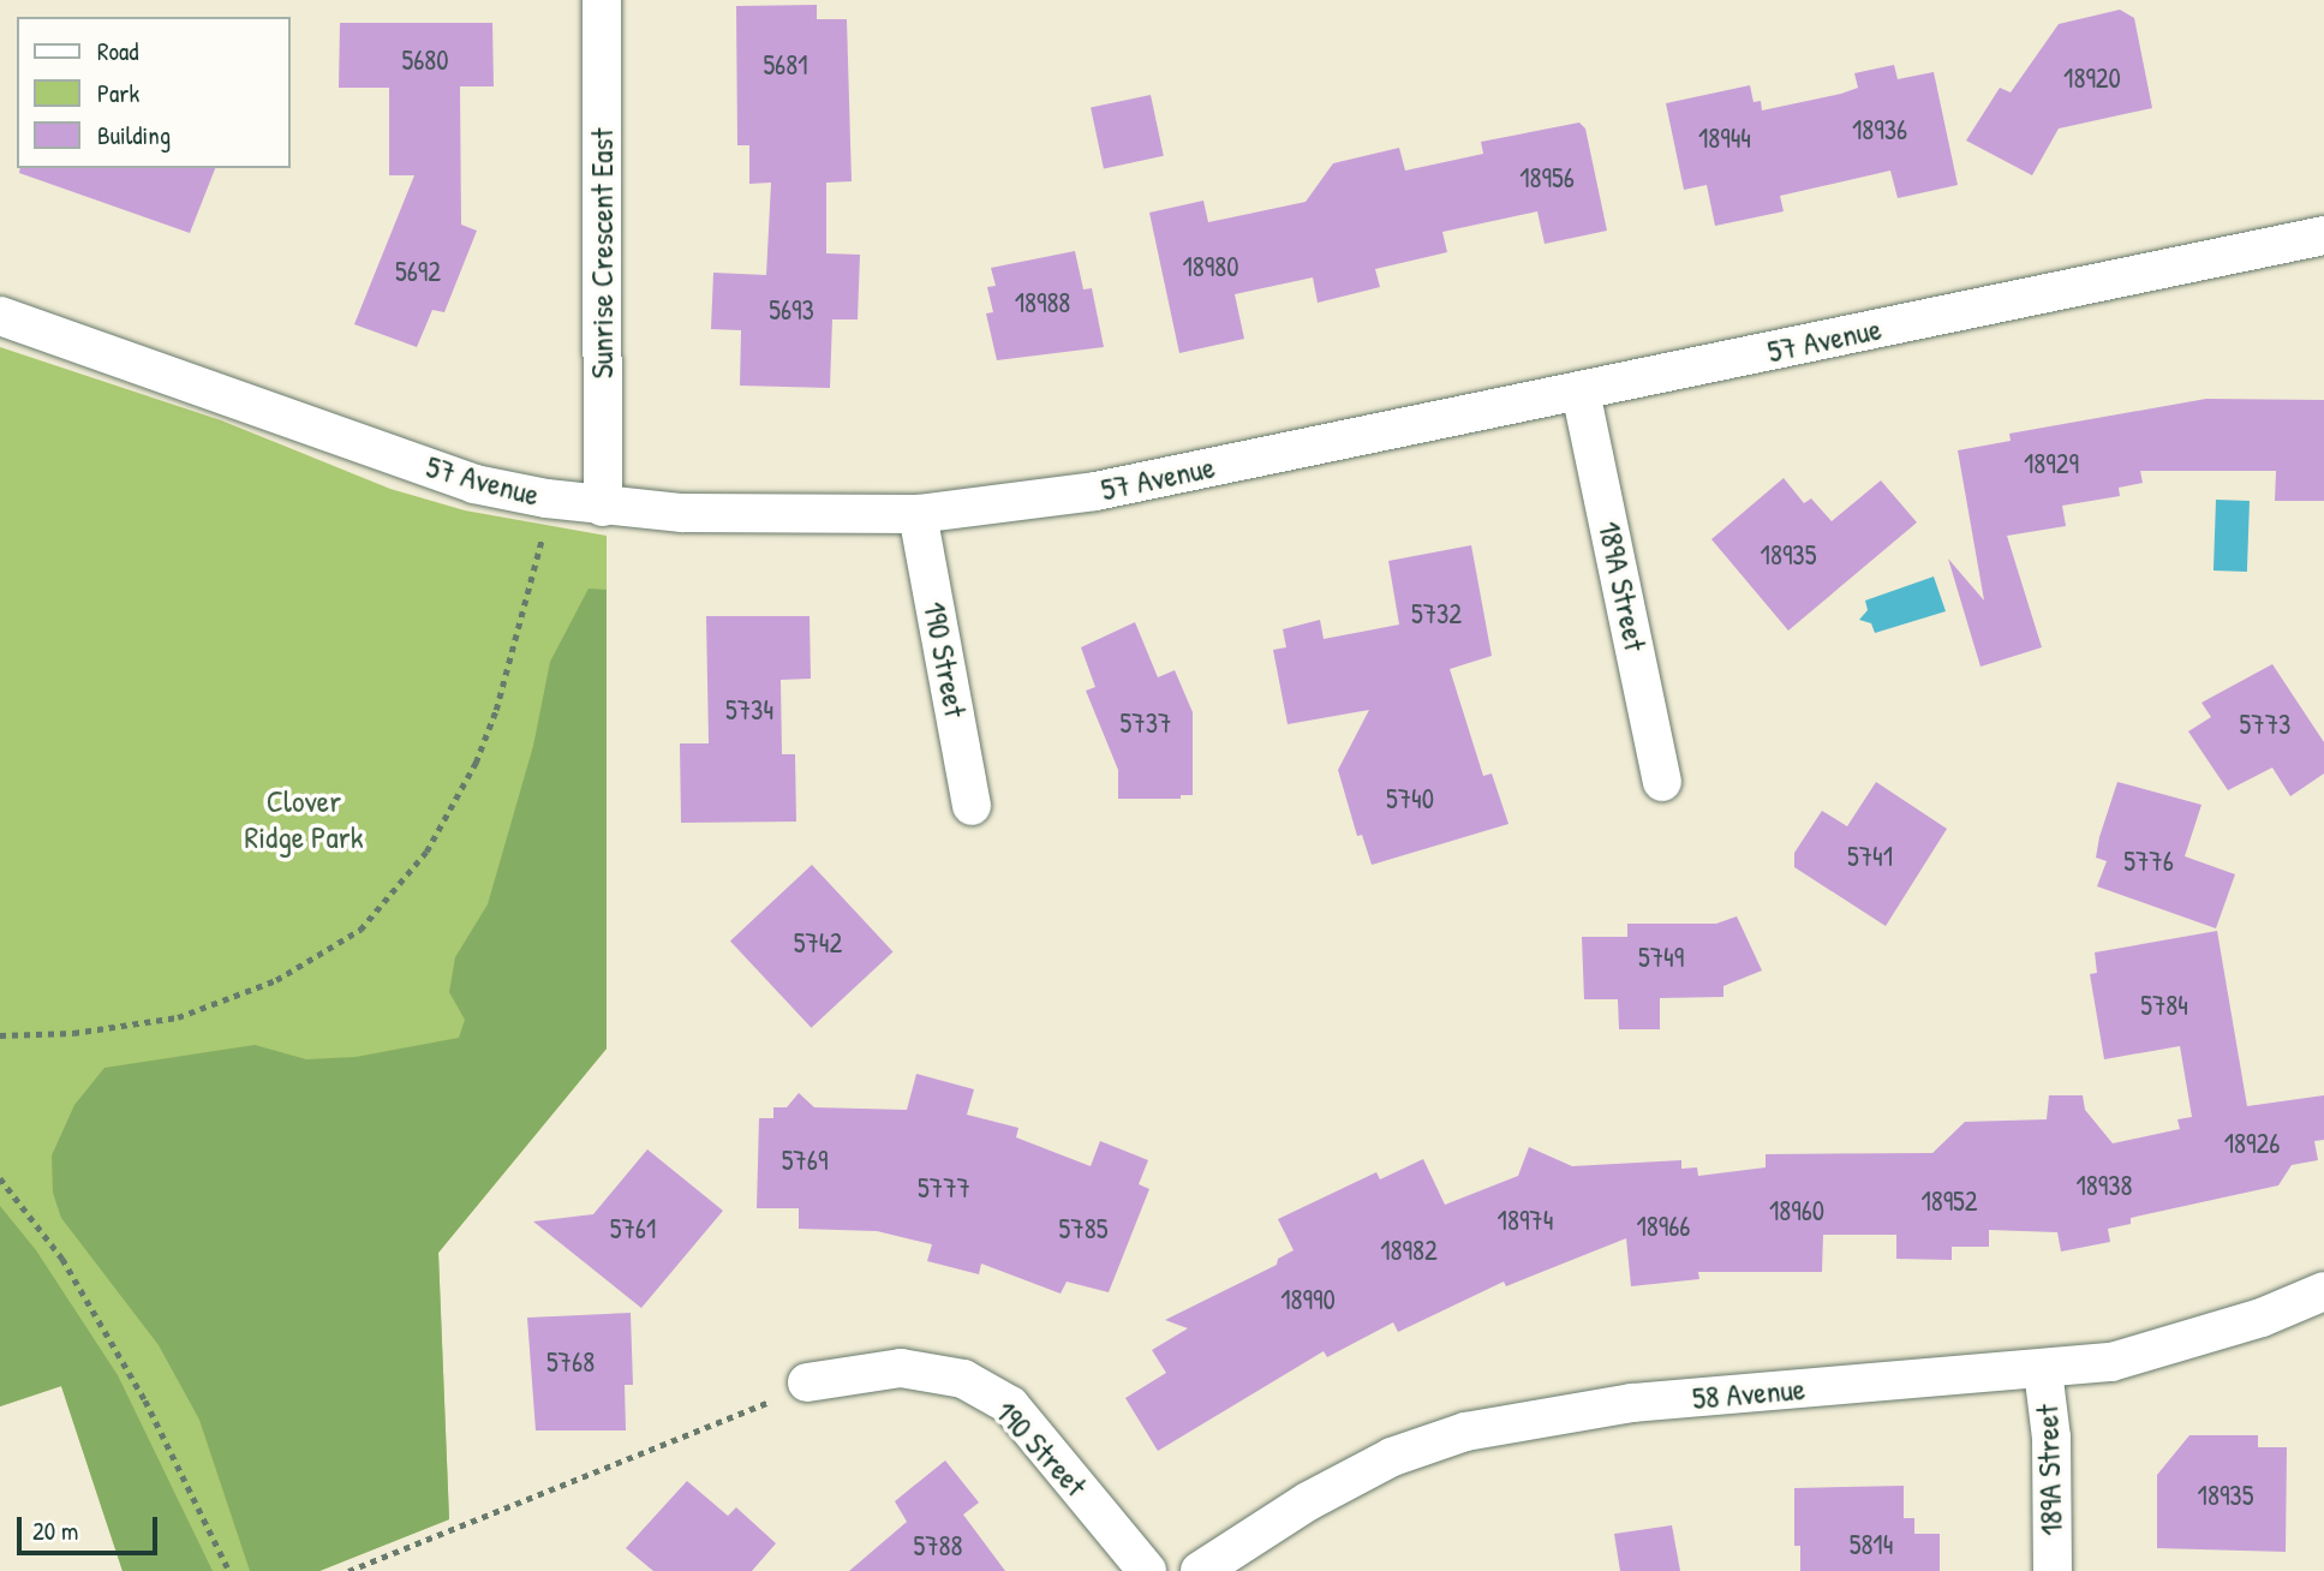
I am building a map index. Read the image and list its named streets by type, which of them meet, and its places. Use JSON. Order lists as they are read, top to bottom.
{
  "streets": {
    "street": [
      "Sunrise Crescent East",
      "57 Avenue",
      "189A Street",
      "190 Street",
      "58 Avenue"
    ]
  },
  "crossings": [
    ["Sunrise Crescent East", "57 Avenue"],
    ["57 Avenue", "189A Street"],
    ["57 Avenue", "190 Street"],
    ["189A Street", "58 Avenue"]
  ],
  "parks": ["Clover Ridge Park"],
  "house_numbers": [
    "5680",
    "5681",
    "18920",
    "18936",
    "18944",
    "18956",
    "18980",
    "5692",
    "18988",
    "5693",
    "18929",
    "18935",
    "5732",
    "5734",
    "5737",
    "5773",
    "5740",
    "5741",
    "5776",
    "5742",
    "5749",
    "5784",
    "18926",
    "5769",
    "18938",
    "5777",
    "18952",
    "18960",
    "18974",
    "18966",
    "5761",
    "5785",
    "18982",
    "18990",
    "5768",
    "18935",
    "5814",
    "5788"
  ],
  "legend": ["Road", "Park", "Building"],
  "scale_bar": "20 m"
}
